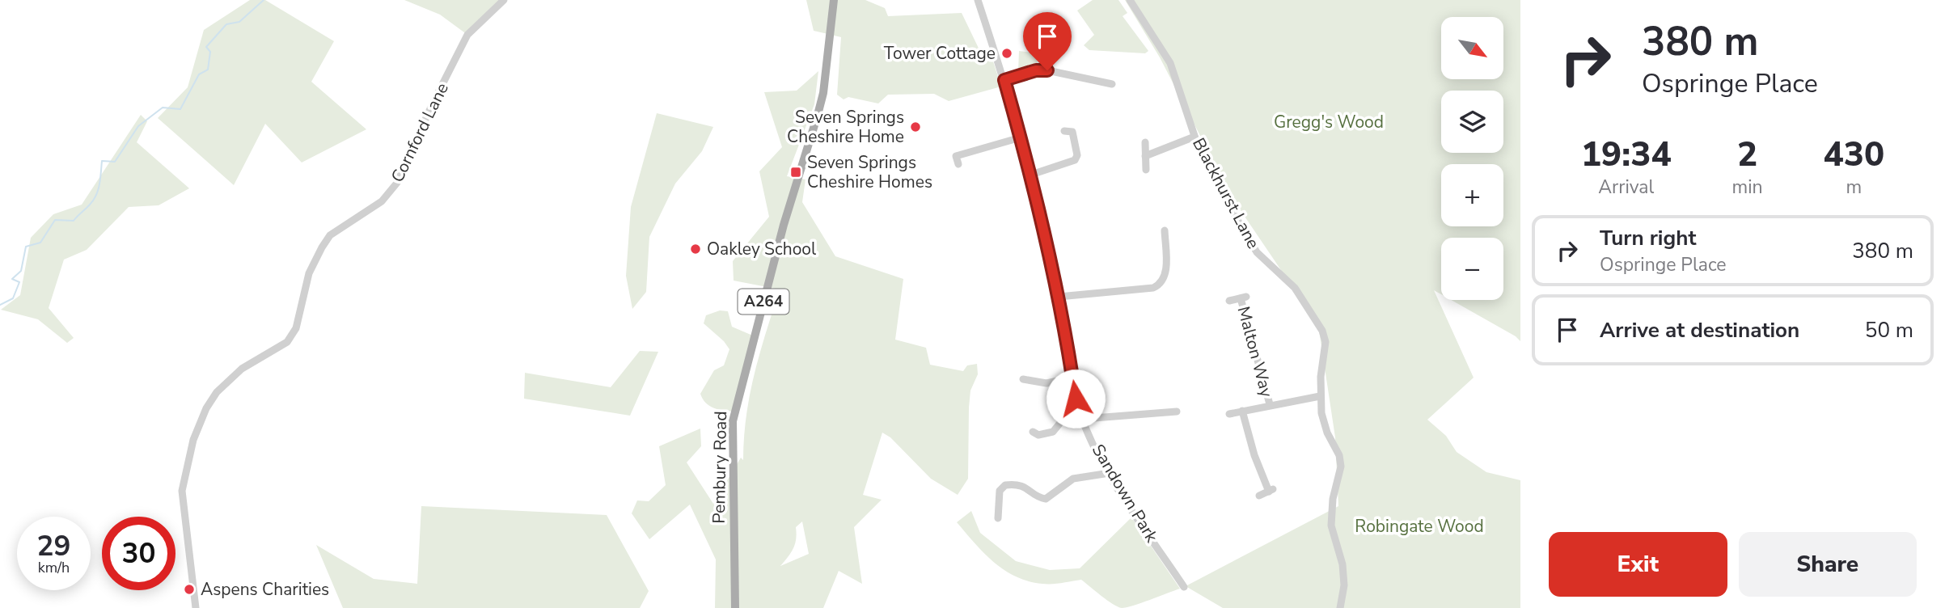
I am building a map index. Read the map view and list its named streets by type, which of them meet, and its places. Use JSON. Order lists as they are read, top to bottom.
{
  "streets": {
    "main road": ["A264", "Pembury Road"],
    "street": [
      "Cornford Lane",
      "Blackhurst Lane",
      "Malton Way",
      "Sandown Park"
    ]
  },
  "crossings": [
    ["Blackhurst Lane", "Malton Way"]
  ],
  "parks": ["Gregg's Wood", "Robingate Wood"],
  "places": {
    "other": [
      "Tower Cottage",
      "Seven Springs Cheshire Home",
      "Oakley School",
      "Aspens Charities"
    ],
    "transit": ["Seven Springs Cheshire Homes"]
  },
  "north": "bottom right",
  "page": {
    "turn": ["380 m", "Ospringe Place"],
    "map_buttons": ["+", "−"],
    "eta": [
      "19:34",
      "Arrival",
      "2",
      "min",
      "430",
      "m"
    ],
    "list": [
      {
        "name": "Turn right",
        "note": "Ospringe Place",
        "value": "380 m"
      },
      {
        "name": "Arrive at destination",
        "value": "50 m"
      }
    ],
    "speed": "29 km/h",
    "limit": "30",
    "buttons": ["Exit", "Share"]
  }
}
